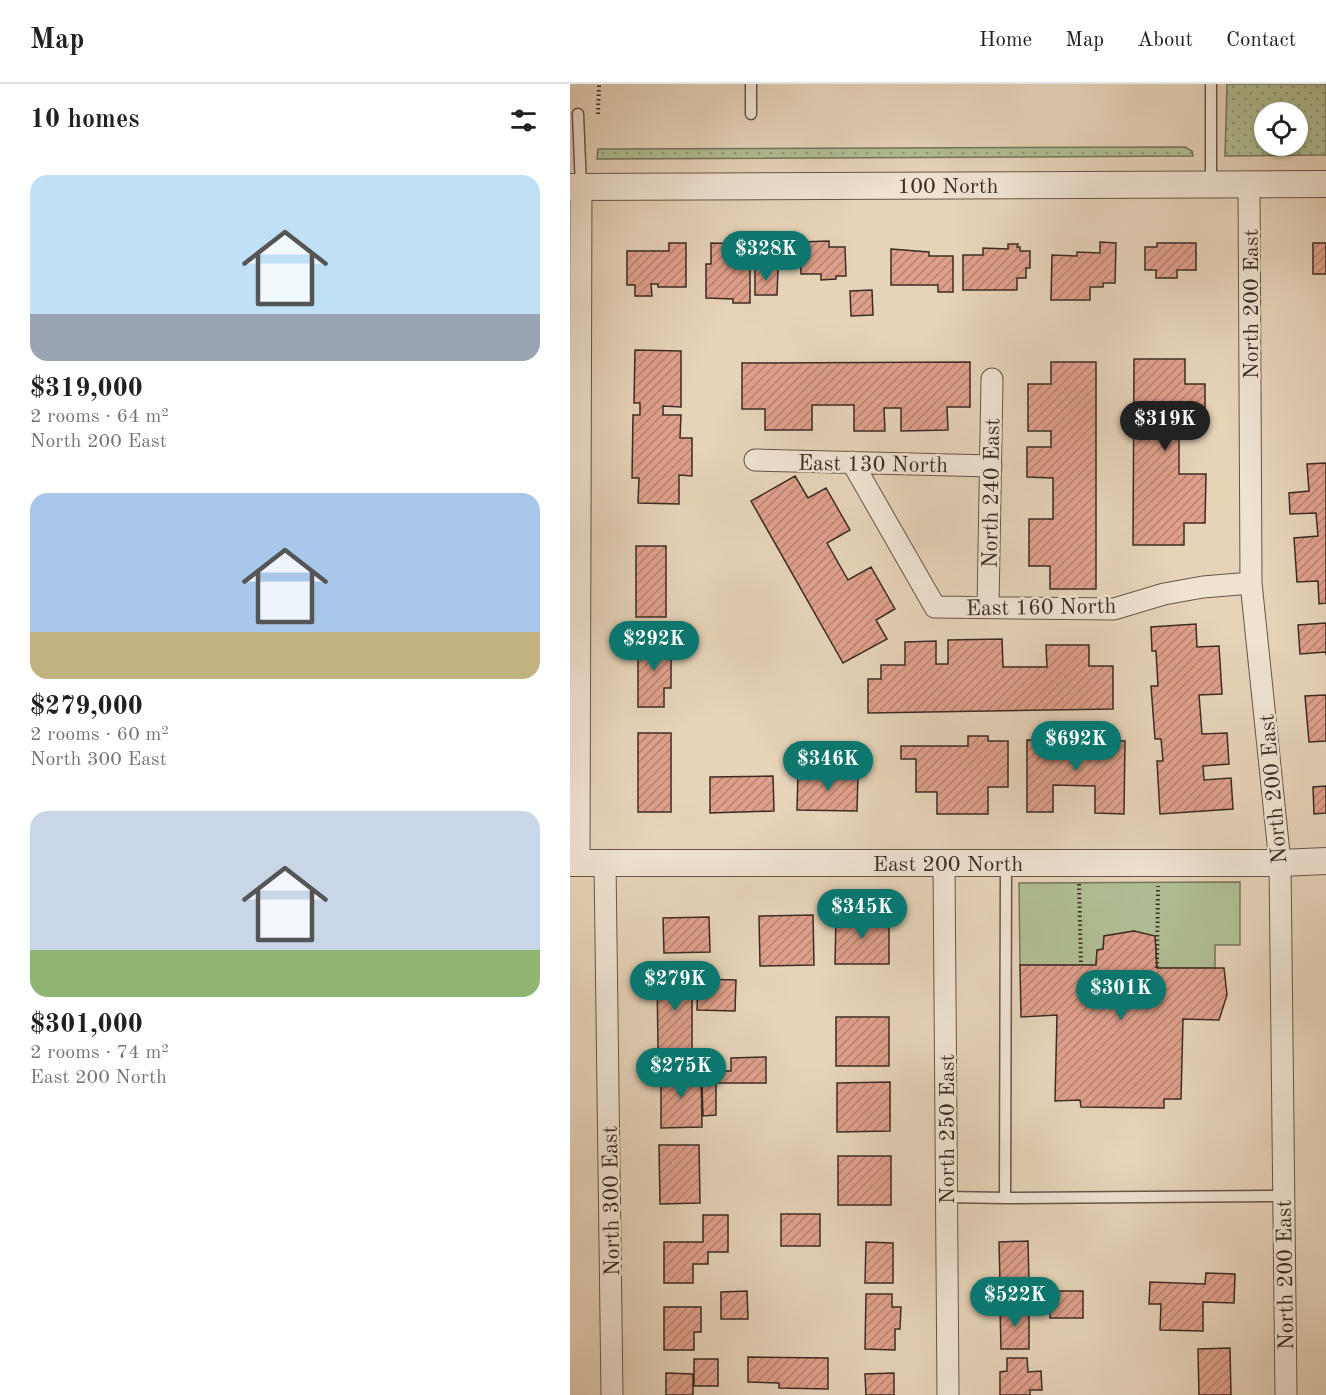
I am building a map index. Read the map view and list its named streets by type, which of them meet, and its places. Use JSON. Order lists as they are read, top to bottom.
{
  "streets": {
    "street": [
      "100 North",
      "North 200 East",
      "East 130 North",
      "North 240 East",
      "East 160 North",
      "East 200 North",
      "North 250 East",
      "North 300 East"
    ]
  },
  "crossings": [
    ["100 North", "North 200 East"],
    ["North 200 East", "East 160 North"],
    ["North 200 East", "East 200 North"],
    ["East 130 North", "North 240 East"],
    ["East 130 North", "East 160 North"],
    ["North 240 East", "East 160 North"],
    ["East 200 North", "North 250 East"],
    ["East 200 North", "North 300 East"]
  ],
  "page": {
    "header": "Map",
    "nav": [
      "Home",
      "Map",
      "About",
      "Contact"
    ],
    "heading": "10 homes",
    "list": [
      {
        "name": "$319,000",
        "note": "2 rooms · 64 m² · North 200 East"
      },
      {
        "name": "$279,000",
        "note": "2 rooms · 60 m² · North 300 East"
      },
      {
        "name": "$301,000",
        "note": "2 rooms · 74 m² · East 200 North"
      }
    ],
    "price": [
      "$328K",
      "$319K",
      "$292K",
      "$692K",
      "$346K",
      "$345K",
      "$279K",
      "$301K",
      "$275K",
      "$522K"
    ]
  }
}
